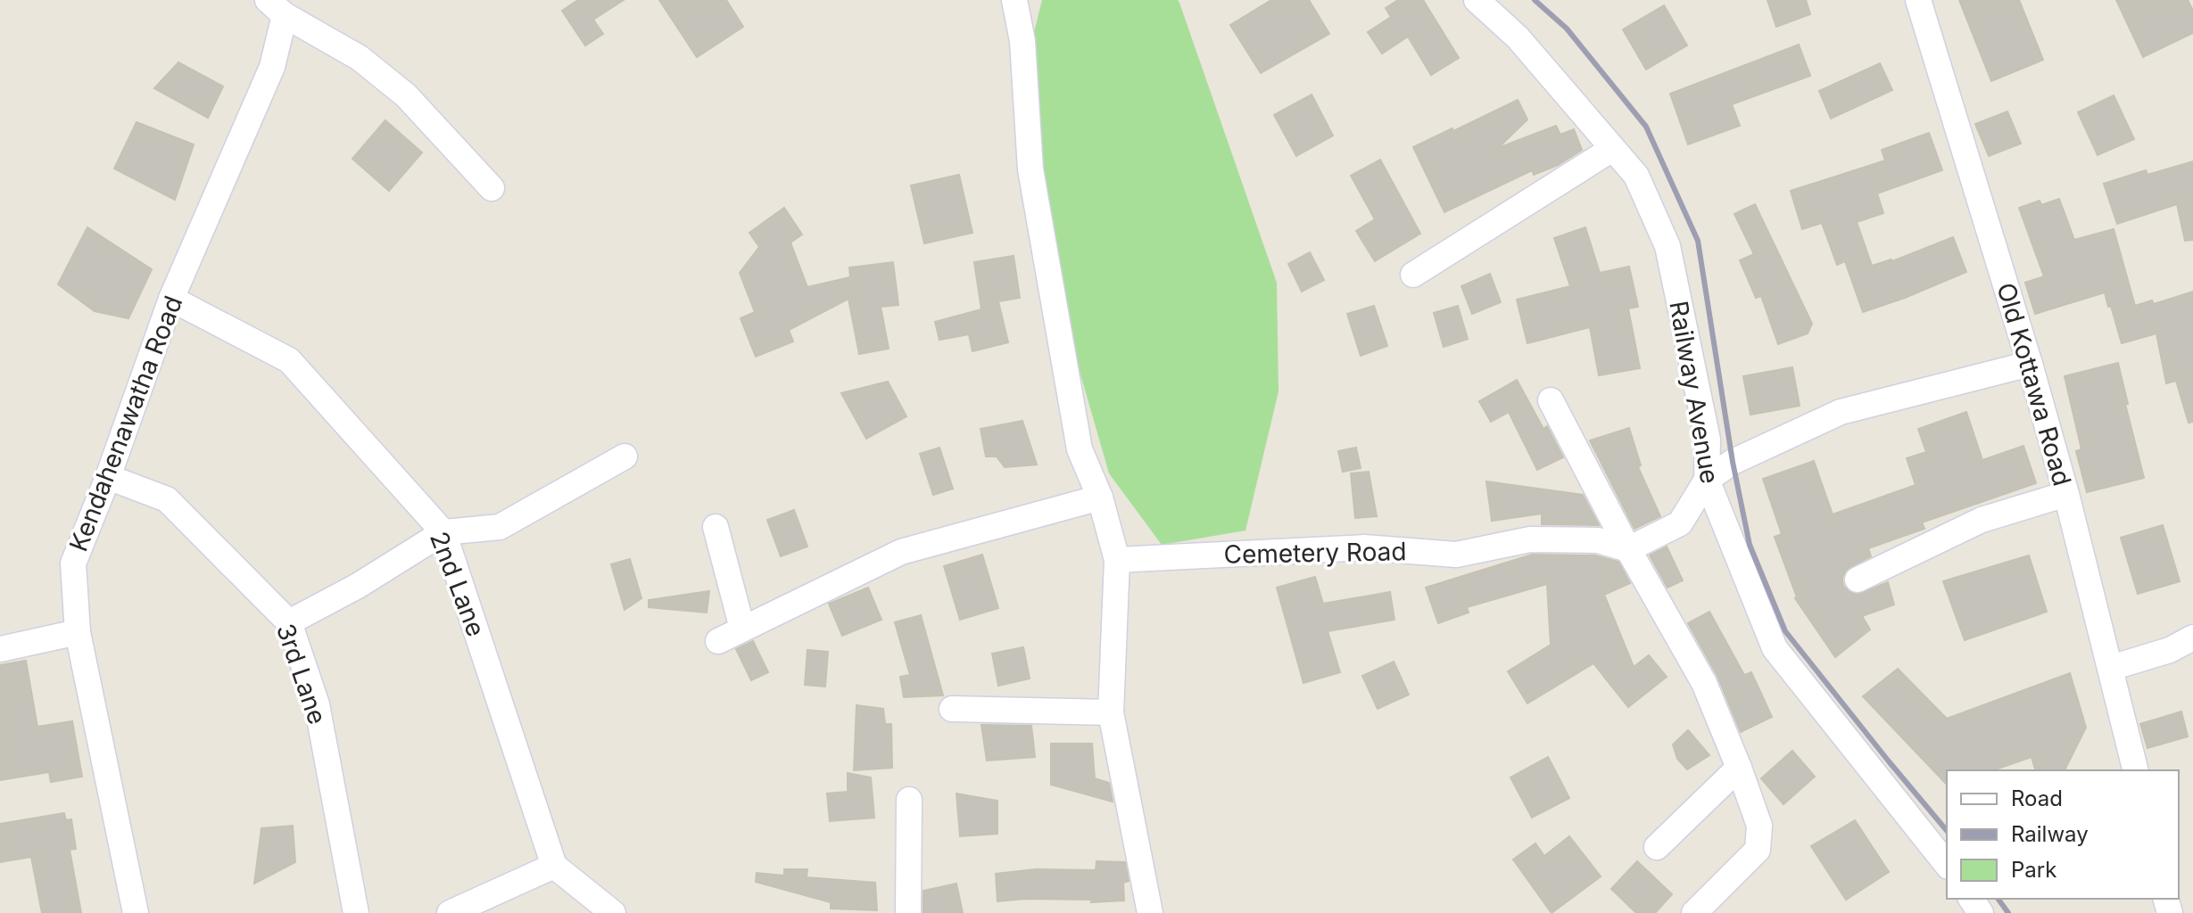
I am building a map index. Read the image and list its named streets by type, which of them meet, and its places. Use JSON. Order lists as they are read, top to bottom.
{
  "streets": {
    "street": [
      "Old Kottawa Road",
      "Railway Avenue",
      "Kendahenawatha Road",
      "Cemetery Road",
      "2nd Lane",
      "3rd Lane"
    ]
  },
  "crossings": [
    ["Kendahenawatha Road", "2nd Lane"],
    ["Kendahenawatha Road", "3rd Lane"]
  ],
  "legend": ["Road", "Railway", "Park"]
}
